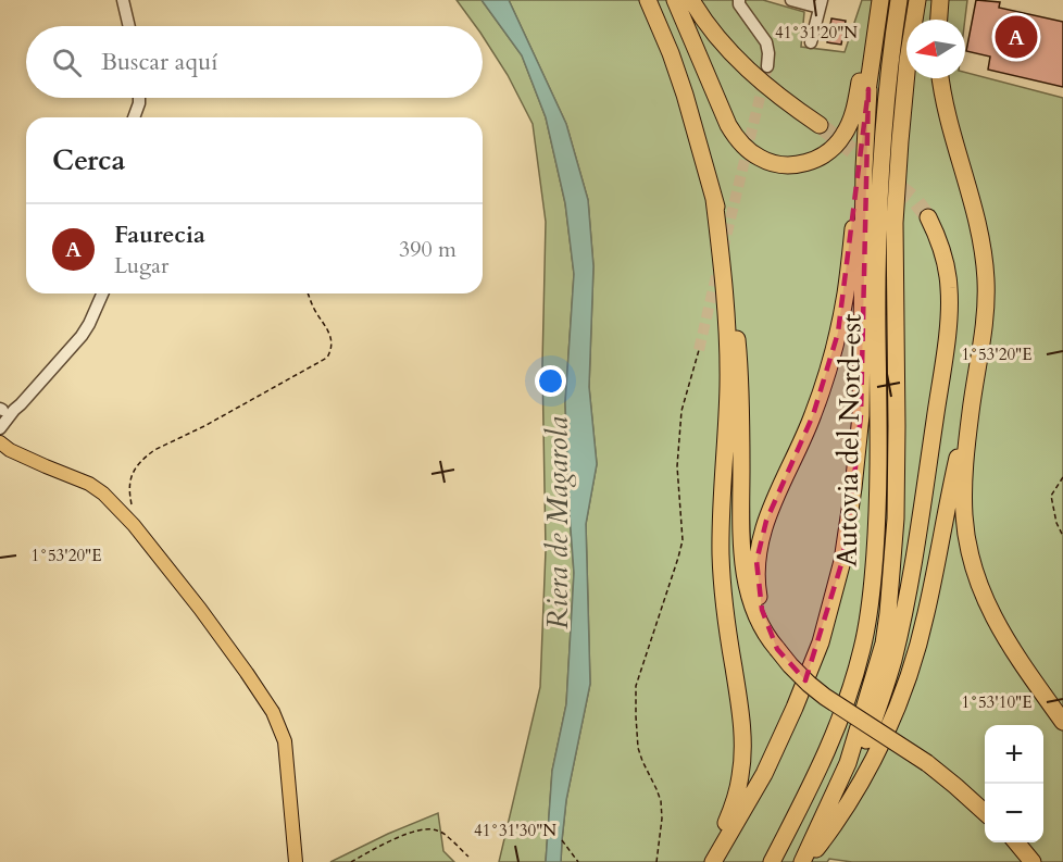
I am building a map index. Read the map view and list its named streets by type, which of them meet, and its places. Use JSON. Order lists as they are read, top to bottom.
{
  "streets": {
    "highway": ["Autovia del Nord-est"]
  },
  "water": ["Riera de Magarola"],
  "north": "left",
  "page": {
    "pins": "A",
    "search": "Buscar aquí",
    "heading": "Cerca",
    "list": [
      {
        "mark": "A",
        "name": "Faurecia",
        "note": "Lugar",
        "value": "390 m"
      }
    ],
    "map_buttons": ["+", "−"]
  },
  "coordinates": [
    "41°31'20\"N",
    "1°53'20\"E",
    "1°53'10\"E",
    "41°31'30\"N"
  ]
}
